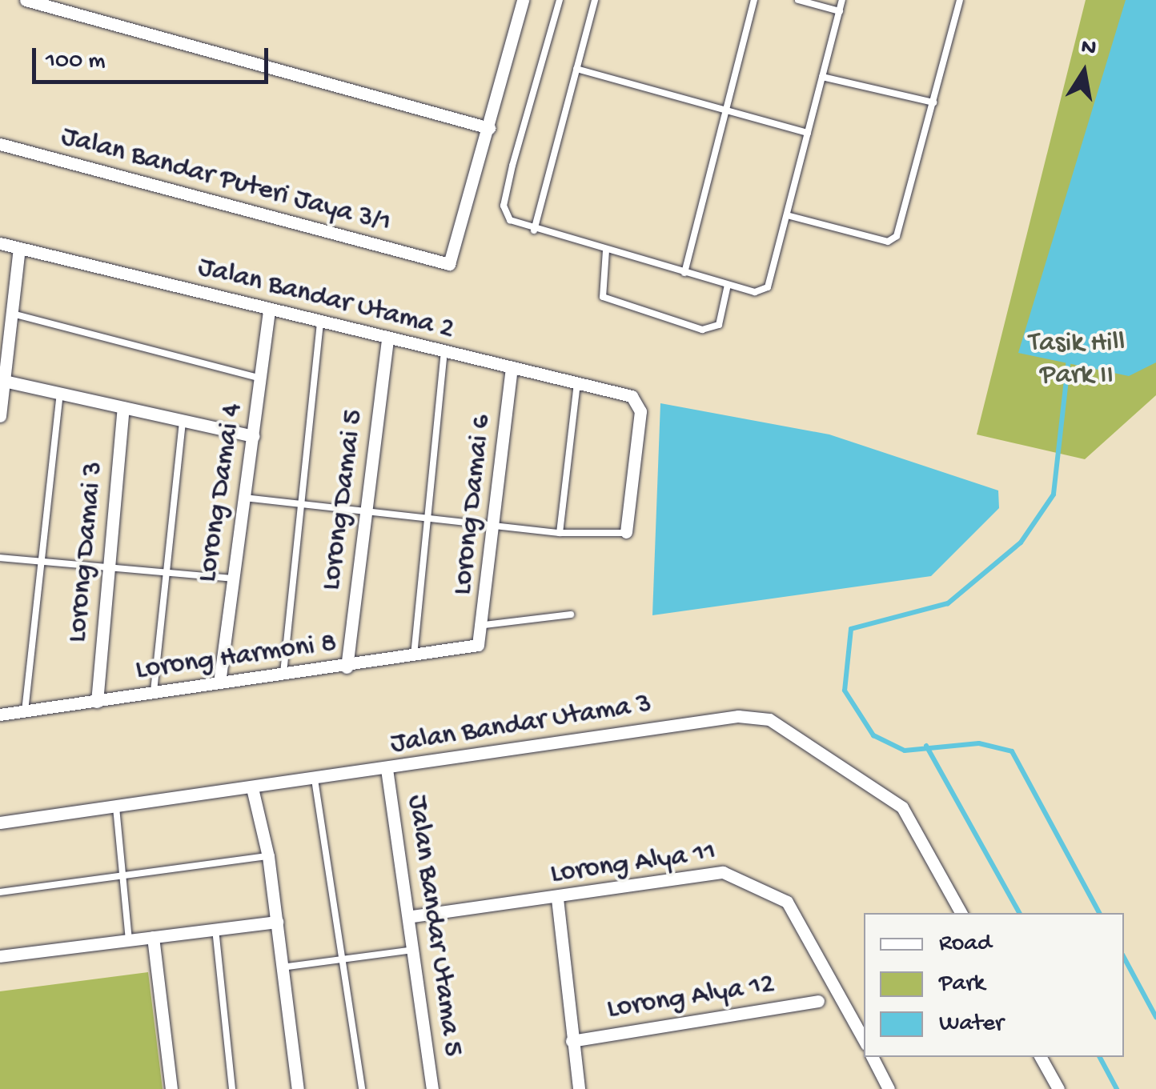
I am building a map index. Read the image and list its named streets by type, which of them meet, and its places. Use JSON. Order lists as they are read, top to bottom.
{
  "streets": {
    "street": [
      "Jalan Bandar Puteri Jaya 3/1",
      "Jalan Bandar Utama 2",
      "Lorong Damai 4",
      "Lorong Damai 5",
      "Lorong Damai 6",
      "Lorong Damai 3",
      "Lorong Harmoni 8",
      "Jalan Bandar Utama 3",
      "Lorong Alya 11",
      "Jalan Bandar Utama 5",
      "Lorong Alya 12"
    ]
  },
  "crossings": [
    ["Jalan Bandar Utama 2", "Lorong Damai 4"],
    ["Jalan Bandar Utama 2", "Lorong Damai 5"],
    ["Jalan Bandar Utama 2", "Lorong Damai 6"],
    ["Lorong Damai 4", "Lorong Harmoni 8"],
    ["Lorong Damai 5", "Lorong Harmoni 8"],
    ["Lorong Damai 6", "Lorong Harmoni 8"],
    ["Lorong Damai 3", "Lorong Harmoni 8"],
    ["Jalan Bandar Utama 3", "Jalan Bandar Utama 5"],
    ["Lorong Alya 11", "Jalan Bandar Utama 5"]
  ],
  "parks": ["Tasik Hill Park II"],
  "legend": ["Road", "Park", "Water"],
  "scale_bar": "100 m",
  "north": "top"
}
